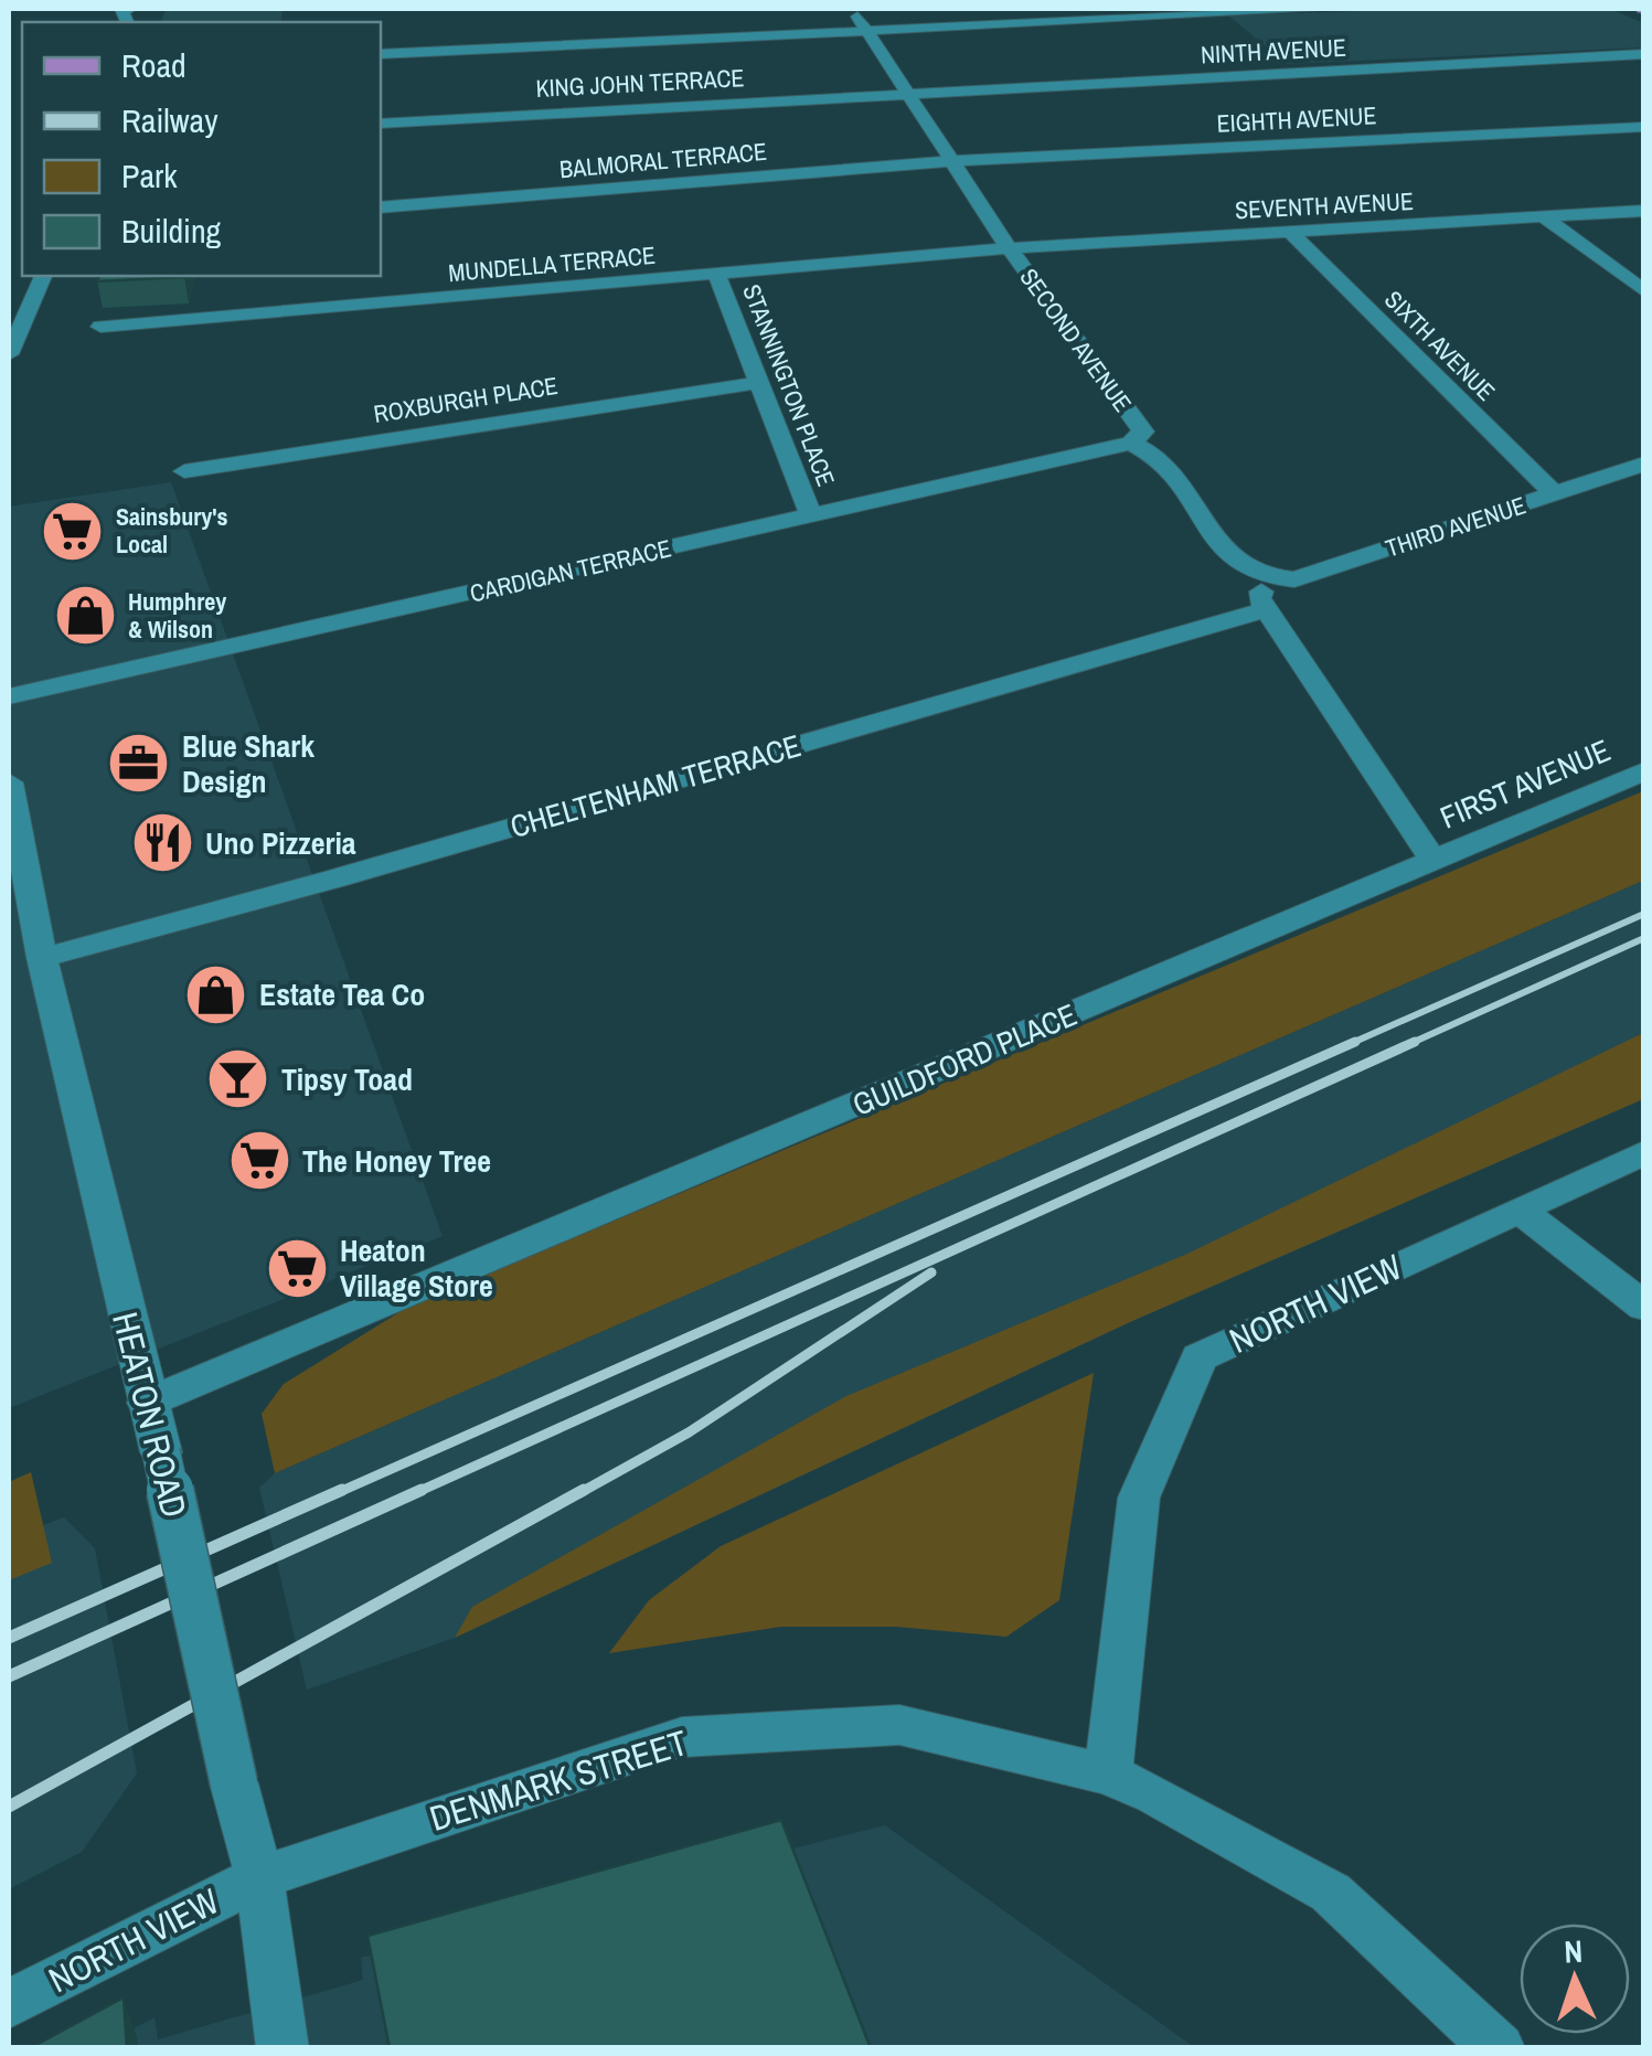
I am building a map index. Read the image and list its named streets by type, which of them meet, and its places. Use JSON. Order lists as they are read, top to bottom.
{
  "streets": {
    "street": [
      "NINTH AVENUE",
      "KING JOHN TERRACE",
      "EIGHTH AVENUE",
      "BALMORAL TERRACE",
      "SEVENTH AVENUE",
      "MUNDELLA TERRACE",
      "SECOND AVENUE",
      "SIXTH AVENUE",
      "STANNINGTON PLACE",
      "ROXBURGH PLACE",
      "THIRD AVENUE",
      "CARDIGAN TERRACE",
      "FIRST AVENUE",
      "CHELTENHAM TERRACE",
      "GUILDFORD PLACE",
      "NORTH VIEW",
      "HEATON ROAD",
      "DENMARK STREET"
    ]
  },
  "crossings": [
    ["NINTH AVENUE", "KING JOHN TERRACE"],
    ["NINTH AVENUE", "SECOND AVENUE"],
    ["KING JOHN TERRACE", "SECOND AVENUE"],
    ["EIGHTH AVENUE", "BALMORAL TERRACE"],
    ["EIGHTH AVENUE", "SECOND AVENUE"],
    ["BALMORAL TERRACE", "SECOND AVENUE"],
    ["SEVENTH AVENUE", "MUNDELLA TERRACE"],
    ["SEVENTH AVENUE", "SECOND AVENUE"],
    ["SEVENTH AVENUE", "SIXTH AVENUE"],
    ["MUNDELLA TERRACE", "SECOND AVENUE"],
    ["MUNDELLA TERRACE", "STANNINGTON PLACE"],
    ["SECOND AVENUE", "THIRD AVENUE"],
    ["SECOND AVENUE", "CARDIGAN TERRACE"],
    ["SECOND AVENUE", "FIRST AVENUE"],
    ["SECOND AVENUE", "CHELTENHAM TERRACE"],
    ["SECOND AVENUE", "GUILDFORD PLACE"],
    ["SIXTH AVENUE", "THIRD AVENUE"],
    ["STANNINGTON PLACE", "ROXBURGH PLACE"],
    ["STANNINGTON PLACE", "CARDIGAN TERRACE"],
    ["THIRD AVENUE", "CHELTENHAM TERRACE"],
    ["FIRST AVENUE", "GUILDFORD PLACE"],
    ["CHELTENHAM TERRACE", "HEATON ROAD"],
    ["GUILDFORD PLACE", "HEATON ROAD"],
    ["NORTH VIEW", "HEATON ROAD"],
    ["NORTH VIEW", "DENMARK STREET"],
    ["HEATON ROAD", "DENMARK STREET"]
  ],
  "places": {
    "supermarket": ["Sainsbury's Local", "The Honey Tree", "Heaton Village Store"],
    "shop": ["Humphrey & Wilson", "Estate Tea Co"],
    "office": ["Blue Shark Design"],
    "restaurant": ["Uno Pizzeria"],
    "bar": ["Tipsy Toad"]
  },
  "legend": [
    "Road",
    "Railway",
    "Park",
    "Building"
  ],
  "north": "top"
}
